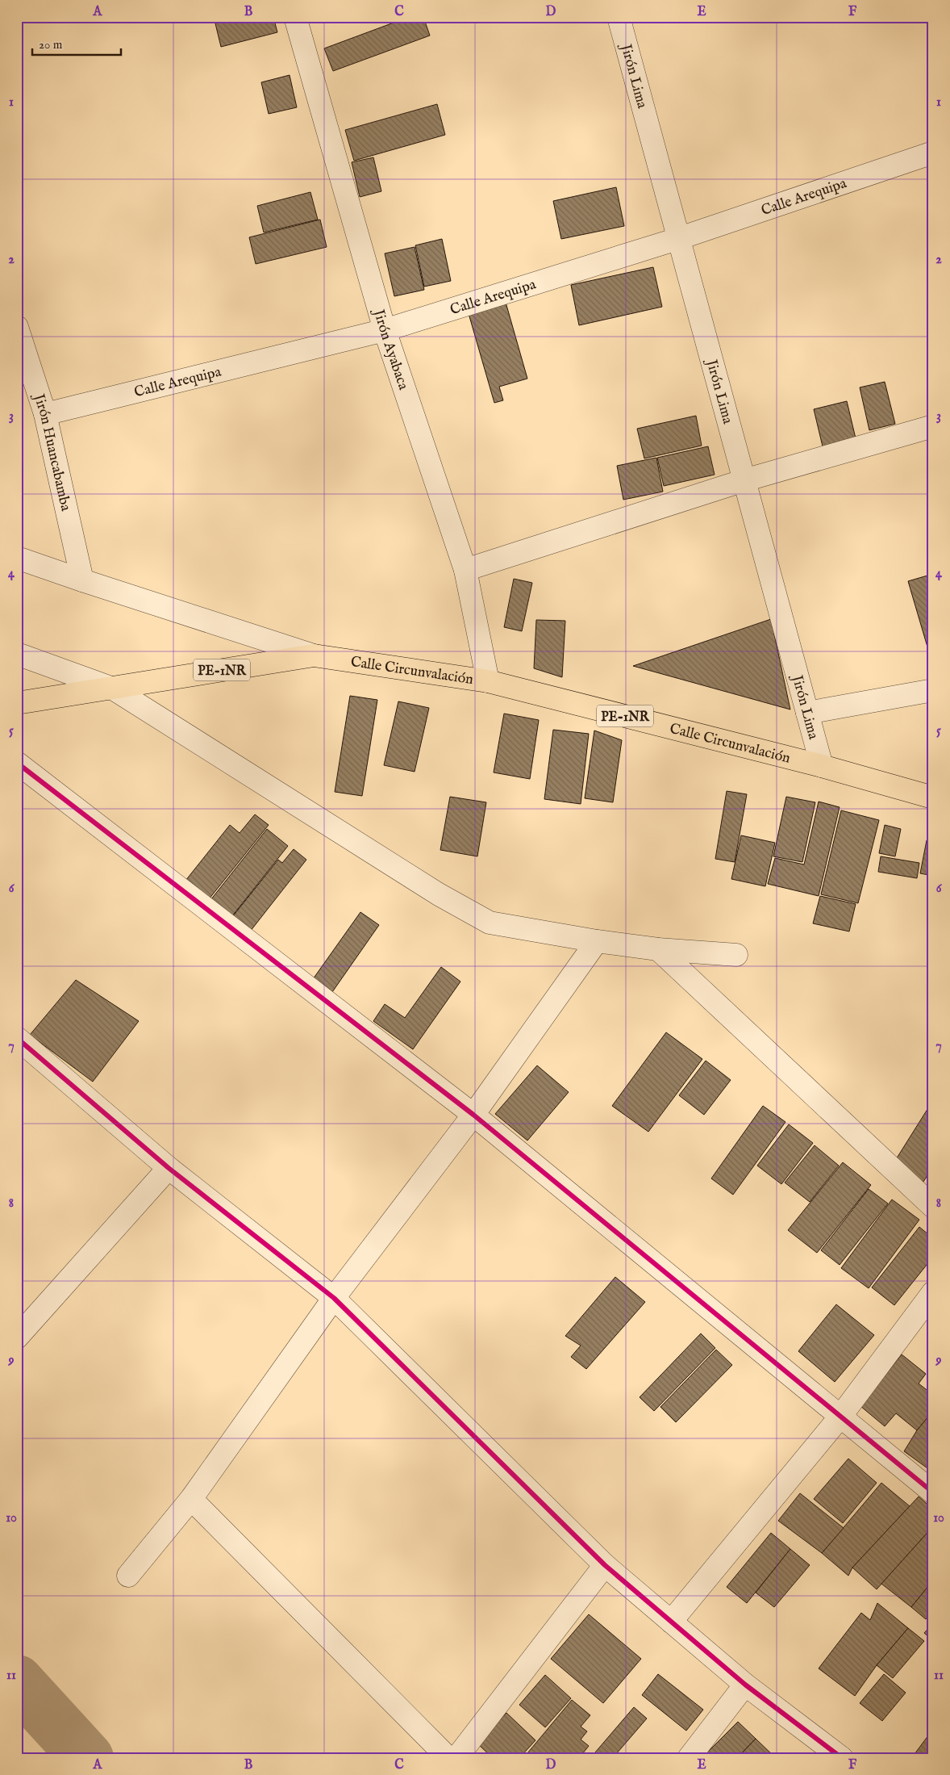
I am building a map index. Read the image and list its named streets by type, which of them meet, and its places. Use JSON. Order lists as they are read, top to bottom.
{
  "streets": {
    "main road": ["PE-1NR", "Calle Circunvalación"],
    "street": [
      "Jirón Lima",
      "Calle Arequipa",
      "Jirón Ayabaca",
      "Jirón Huancabamba"
    ]
  },
  "crossings": [
    ["Jirón Lima", "Calle Arequipa"],
    ["Jirón Lima", "Calle Circunvalación"],
    ["Calle Arequipa", "Jirón Ayabaca"],
    ["Calle Arequipa", "Jirón Huancabamba"],
    ["Jirón Ayabaca", "Calle Circunvalación"],
    ["PE-1NR", "Calle Circunvalación"]
  ],
  "scale_bar": "20 m",
  "grid": {
    "columns": [
      "A",
      "B",
      "C",
      "D",
      "E",
      "F"
    ],
    "rows": [
      "1",
      "2",
      "3",
      "4",
      "5",
      "6",
      "7",
      "8",
      "9",
      "10",
      "11"
    ]
  }
}
